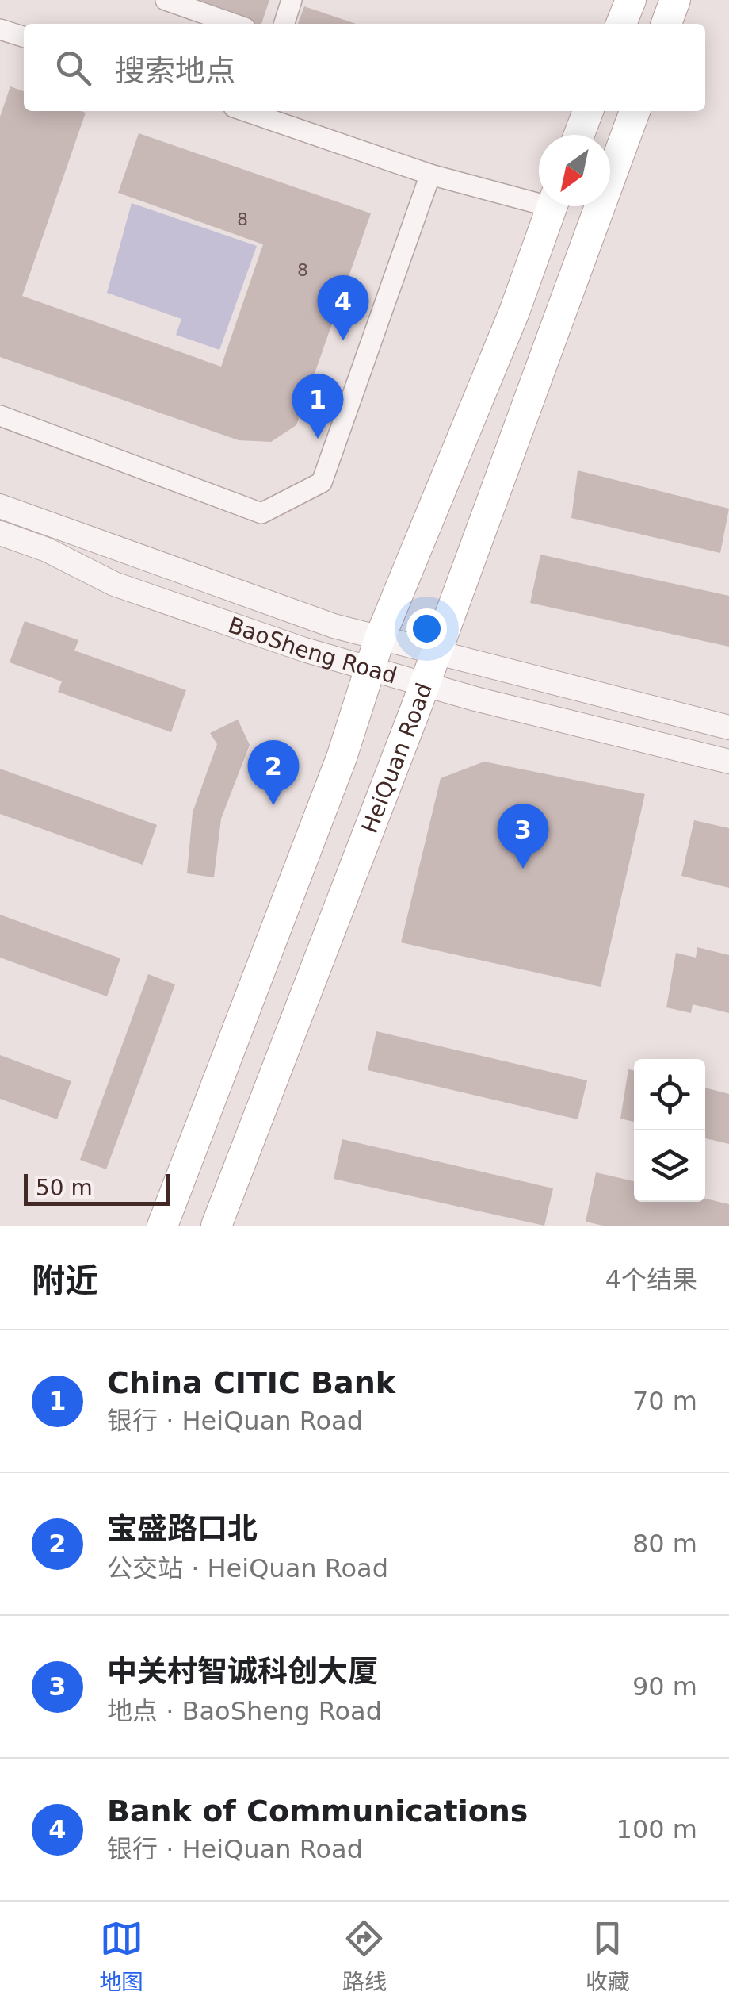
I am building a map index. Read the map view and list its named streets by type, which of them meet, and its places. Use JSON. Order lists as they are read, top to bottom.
{
  "streets": {
    "main road": ["HeiQuan Road"],
    "street": ["BaoSheng Road"]
  },
  "crossings": [
    ["BaoSheng Road", "HeiQuan Road"]
  ],
  "house_numbers": ["8", "8"],
  "scale_bar": "50 m",
  "north": "bottom left",
  "page": {
    "search": "搜索地点",
    "pins": [
      "4",
      "1",
      "2",
      "3"
    ],
    "scale": "50 m",
    "heading": ["附近", "4个结果"],
    "list": [
      {
        "mark": "1",
        "name": "China CITIC Bank",
        "note": "银行 · HeiQuan Road",
        "value": "70 m"
      },
      {
        "mark": "2",
        "name": "宝盛路口北",
        "note": "公交站 · HeiQuan Road",
        "value": "80 m"
      },
      {
        "mark": "3",
        "name": "中关村智诚科创大厦",
        "note": "地点 · BaoSheng Road",
        "value": "90 m"
      },
      {
        "mark": "4",
        "name": "Bank of Communications",
        "note": "银行 · HeiQuan Road",
        "value": "100 m"
      }
    ],
    "nav": ["地图", "路线", "收藏"]
  }
}
